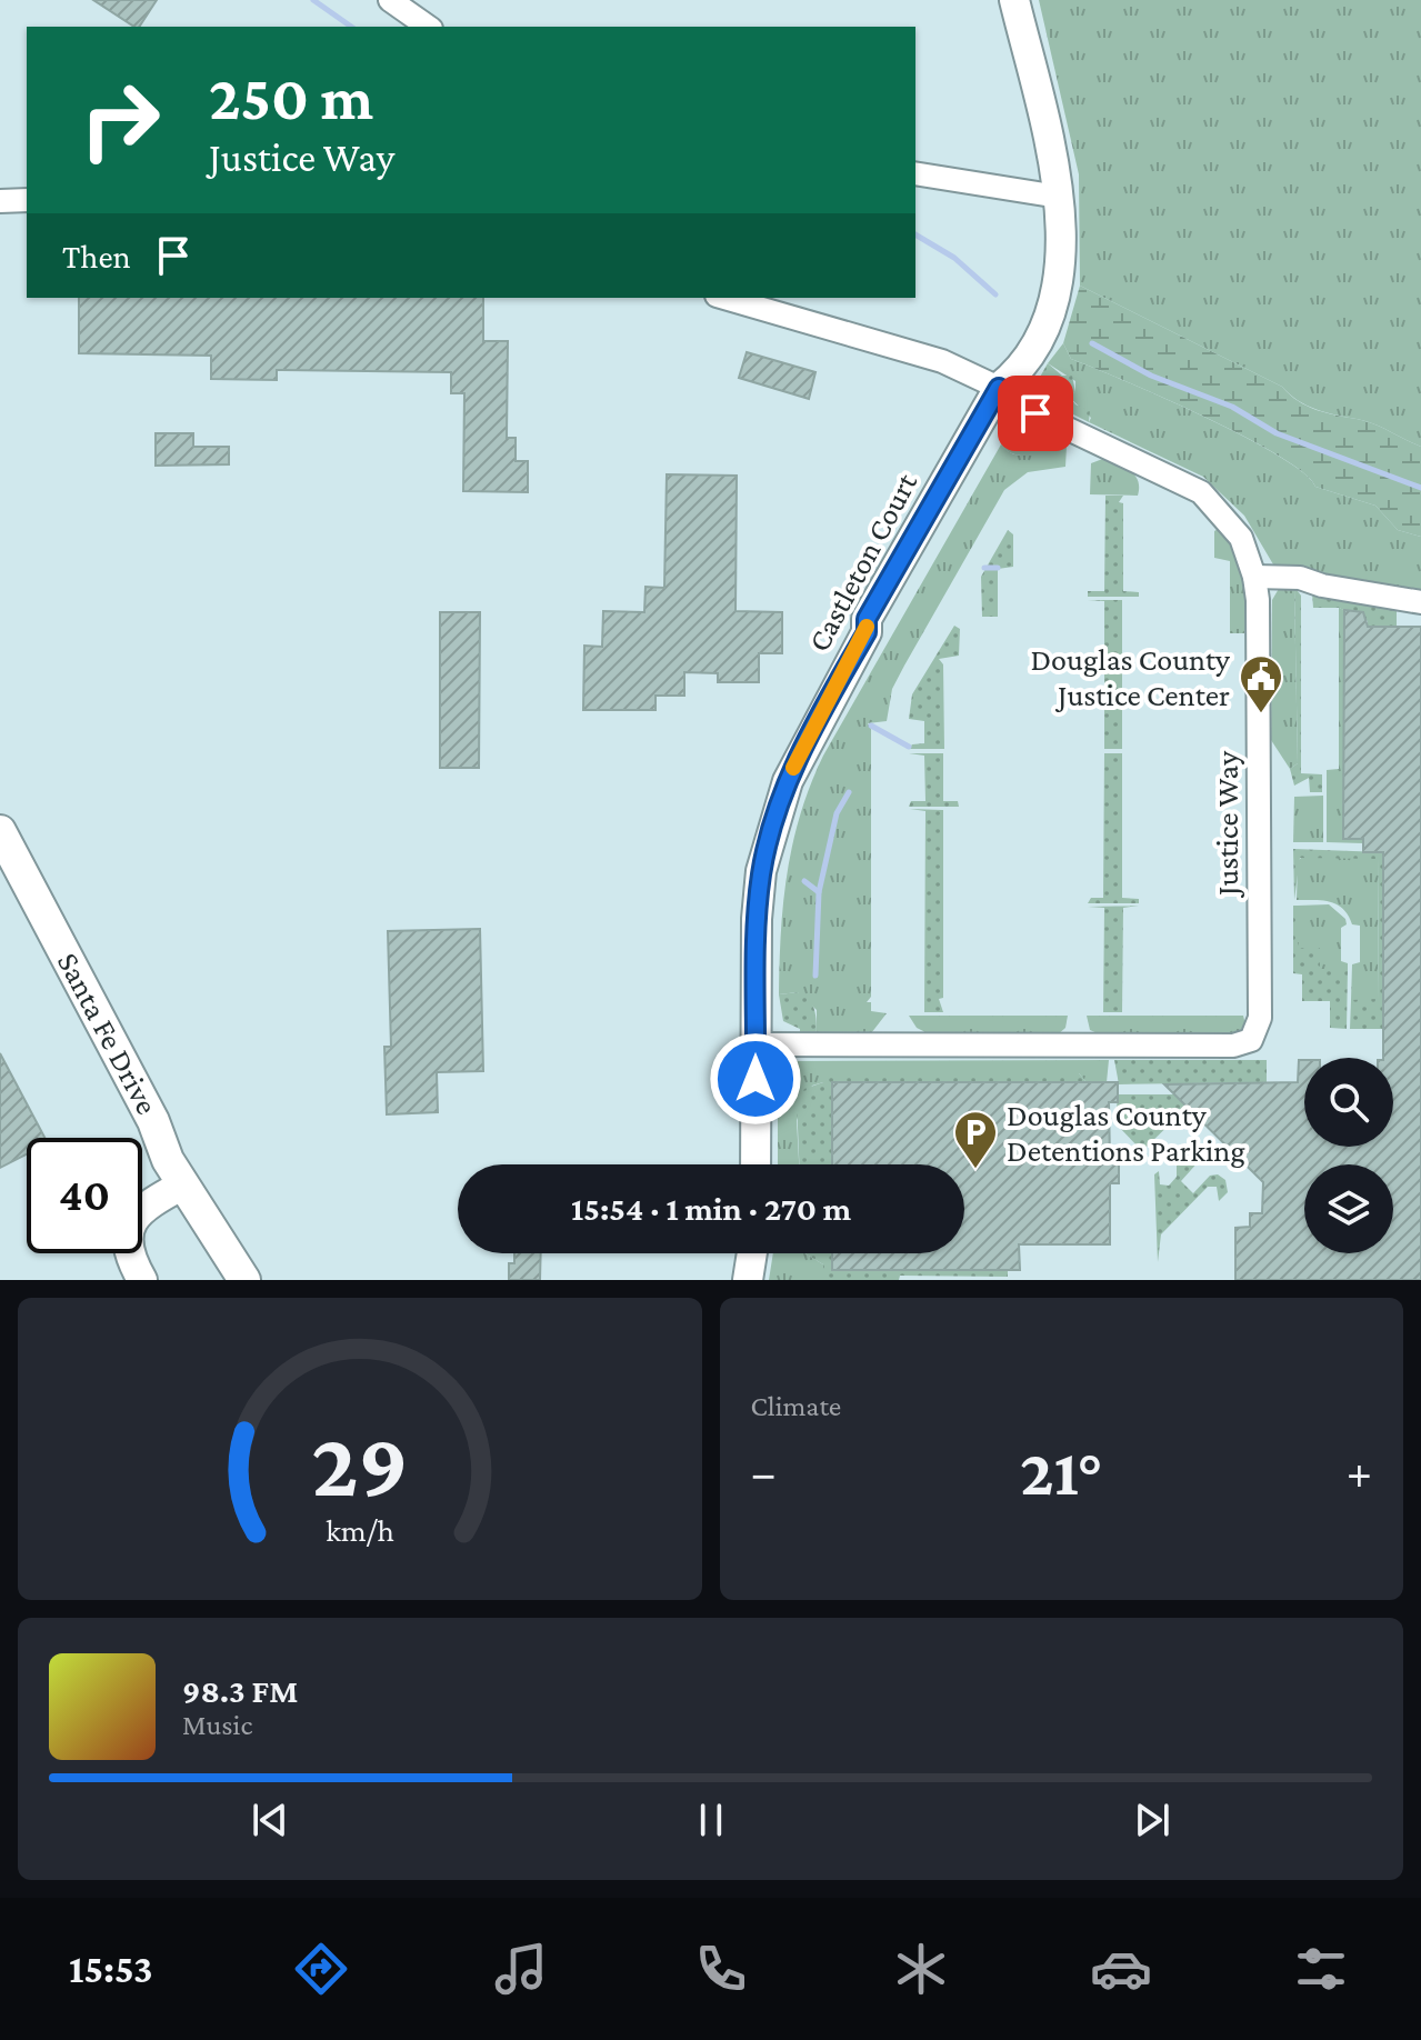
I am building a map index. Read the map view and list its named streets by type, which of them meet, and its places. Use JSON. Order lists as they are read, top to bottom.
{
  "streets": {
    "main road": ["Santa Fe Drive"],
    "street": ["Castleton Court", "Justice Way"]
  },
  "crossings": [
    ["Castleton Court", "Justice Way"]
  ],
  "places": {
    "public building": ["Douglas County Justice Center"],
    "parking": ["Douglas County Detentions Parking"]
  },
  "page": {
    "turn": ["250 m", "Justice Way"],
    "then": "Then",
    "limit": "40",
    "trip": "15:54 · 1 min · 270 m",
    "tile": "Climate",
    "heat": ["−", "21°", "+"],
    "song": ["98.3 FM", "Music"],
    "tabs": "15:53",
    "gauge": ["29", "km/h"]
  }
}
